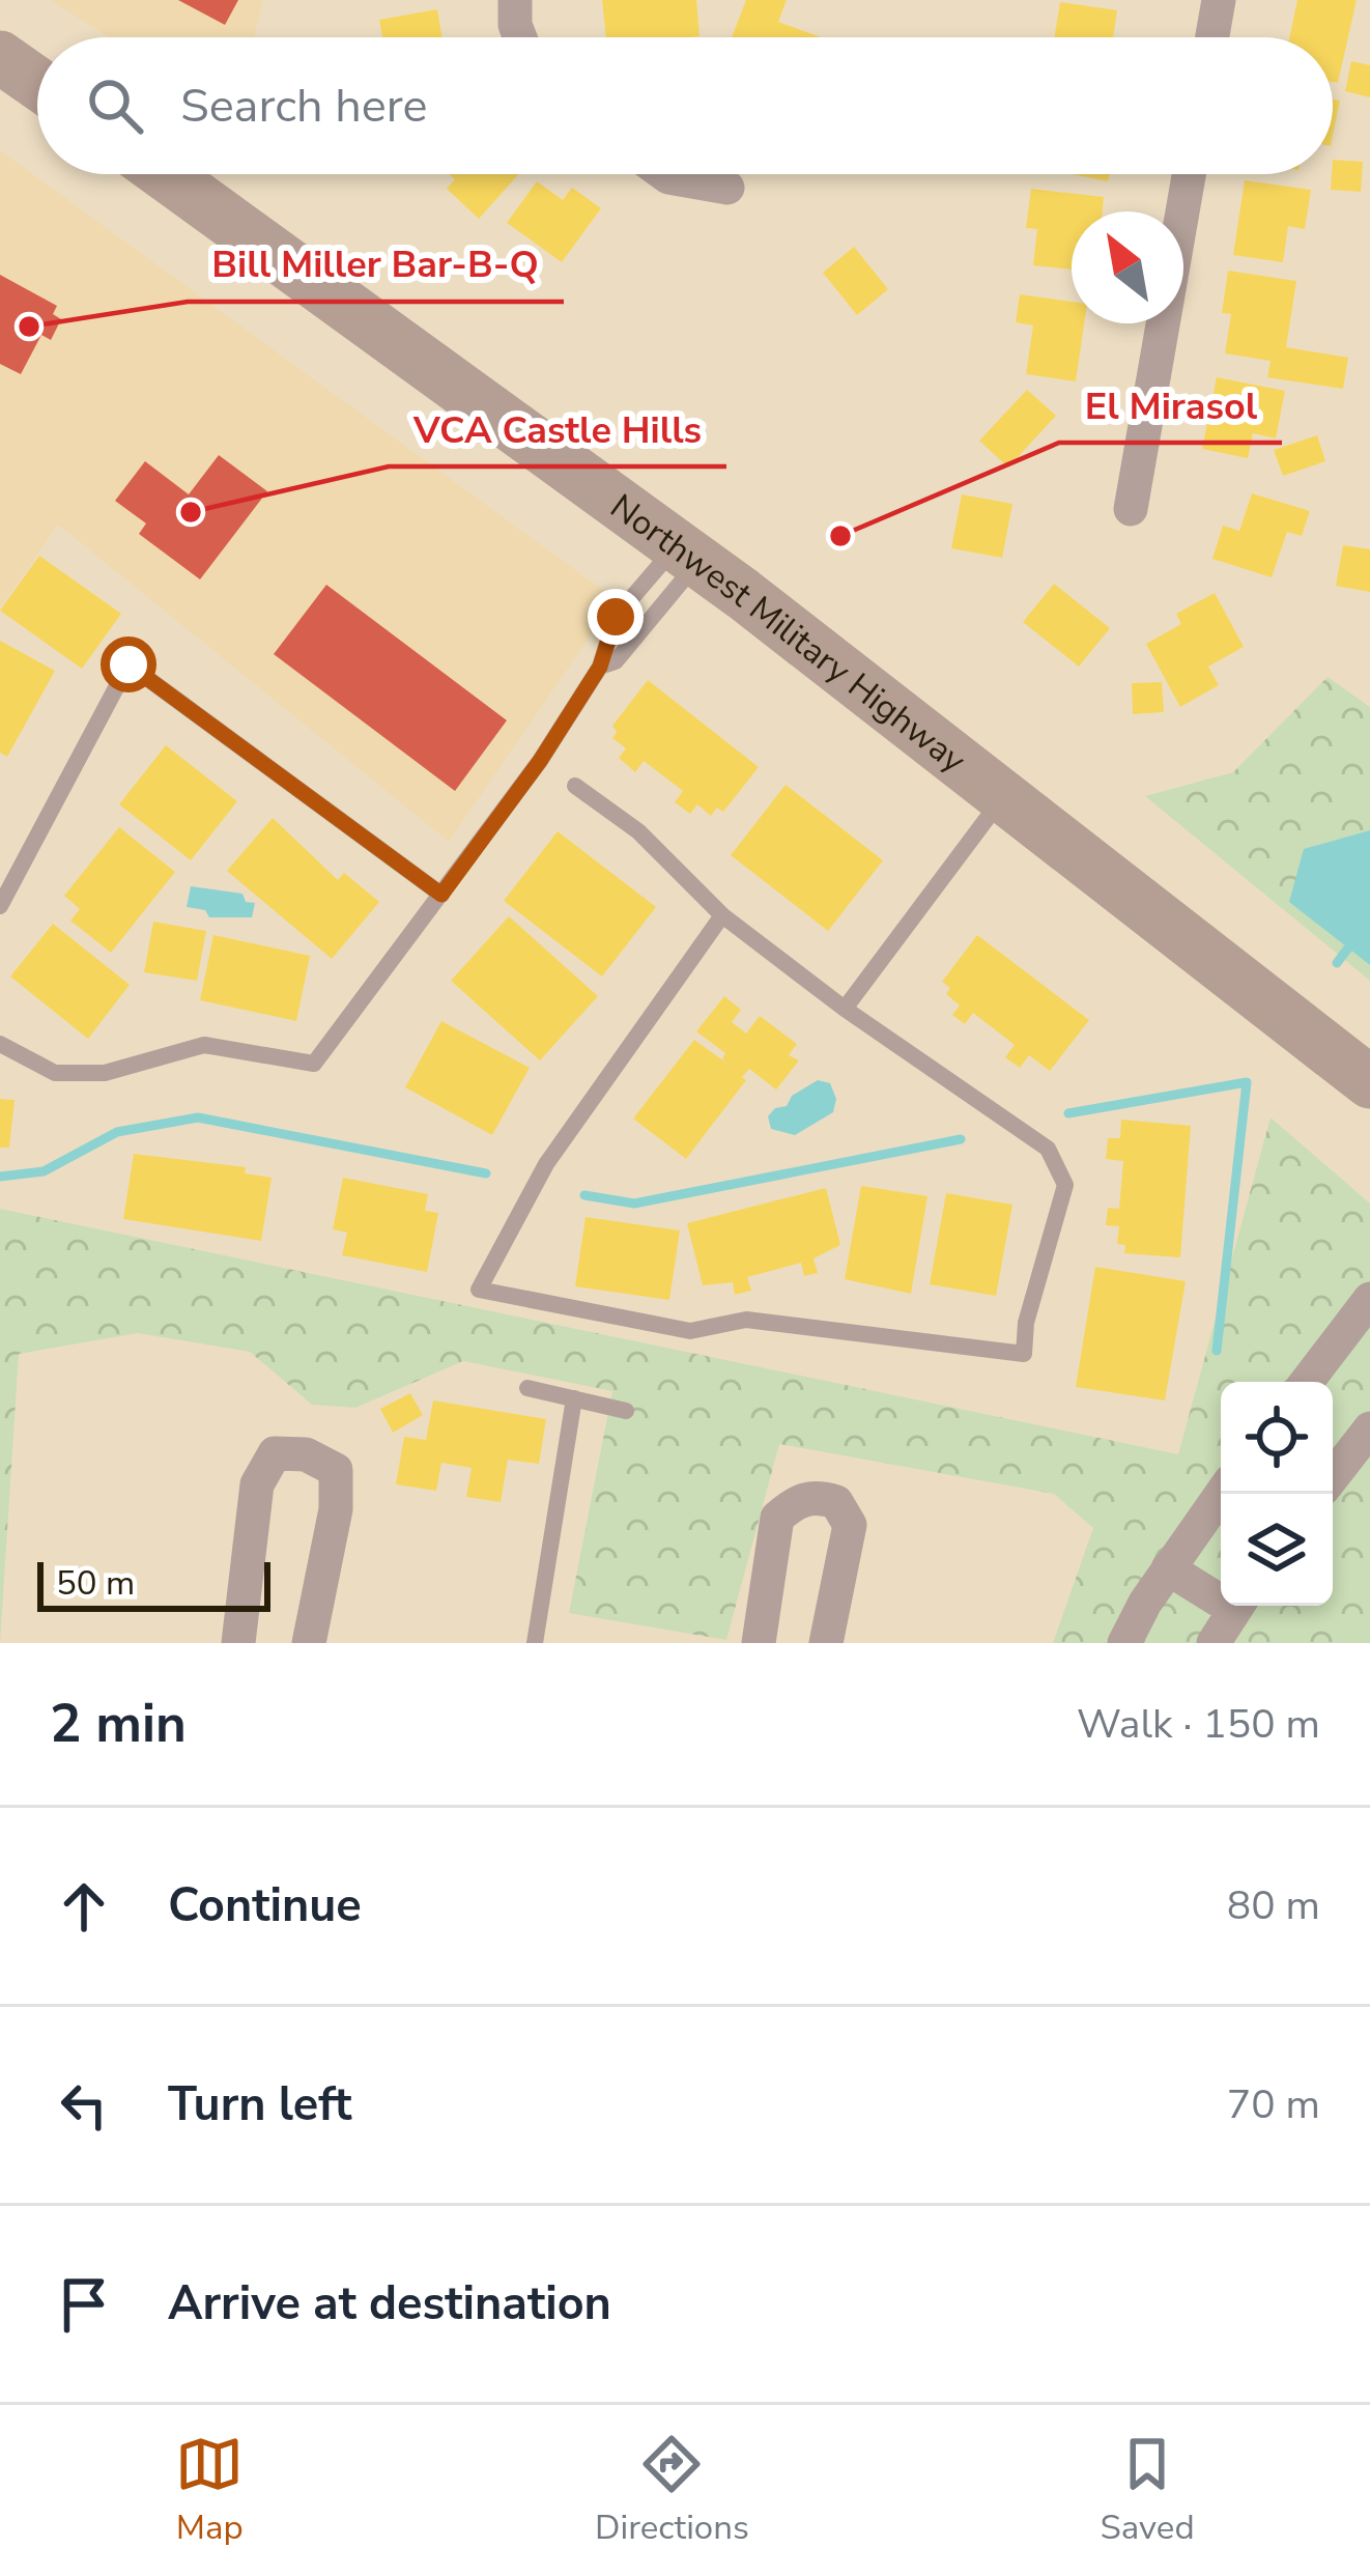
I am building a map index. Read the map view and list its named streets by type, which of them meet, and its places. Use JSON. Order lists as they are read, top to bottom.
{
  "streets": {
    "main road": ["Northwest Military Highway"]
  },
  "places": ["Bill Miller Bar-B-Q", "VCA Castle Hills", "El Mirasol"],
  "scale_bar": "50 m",
  "north": "top left",
  "page": {
    "search": "Search here",
    "scale": "50 m",
    "heading": ["2 min", "Walk · 150 m"],
    "list": [
      ["Continue", "80 m"],
      ["Turn left", "70 m"],
      "Arrive at destination"
    ],
    "nav": ["Map", "Directions", "Saved"]
  }
}
